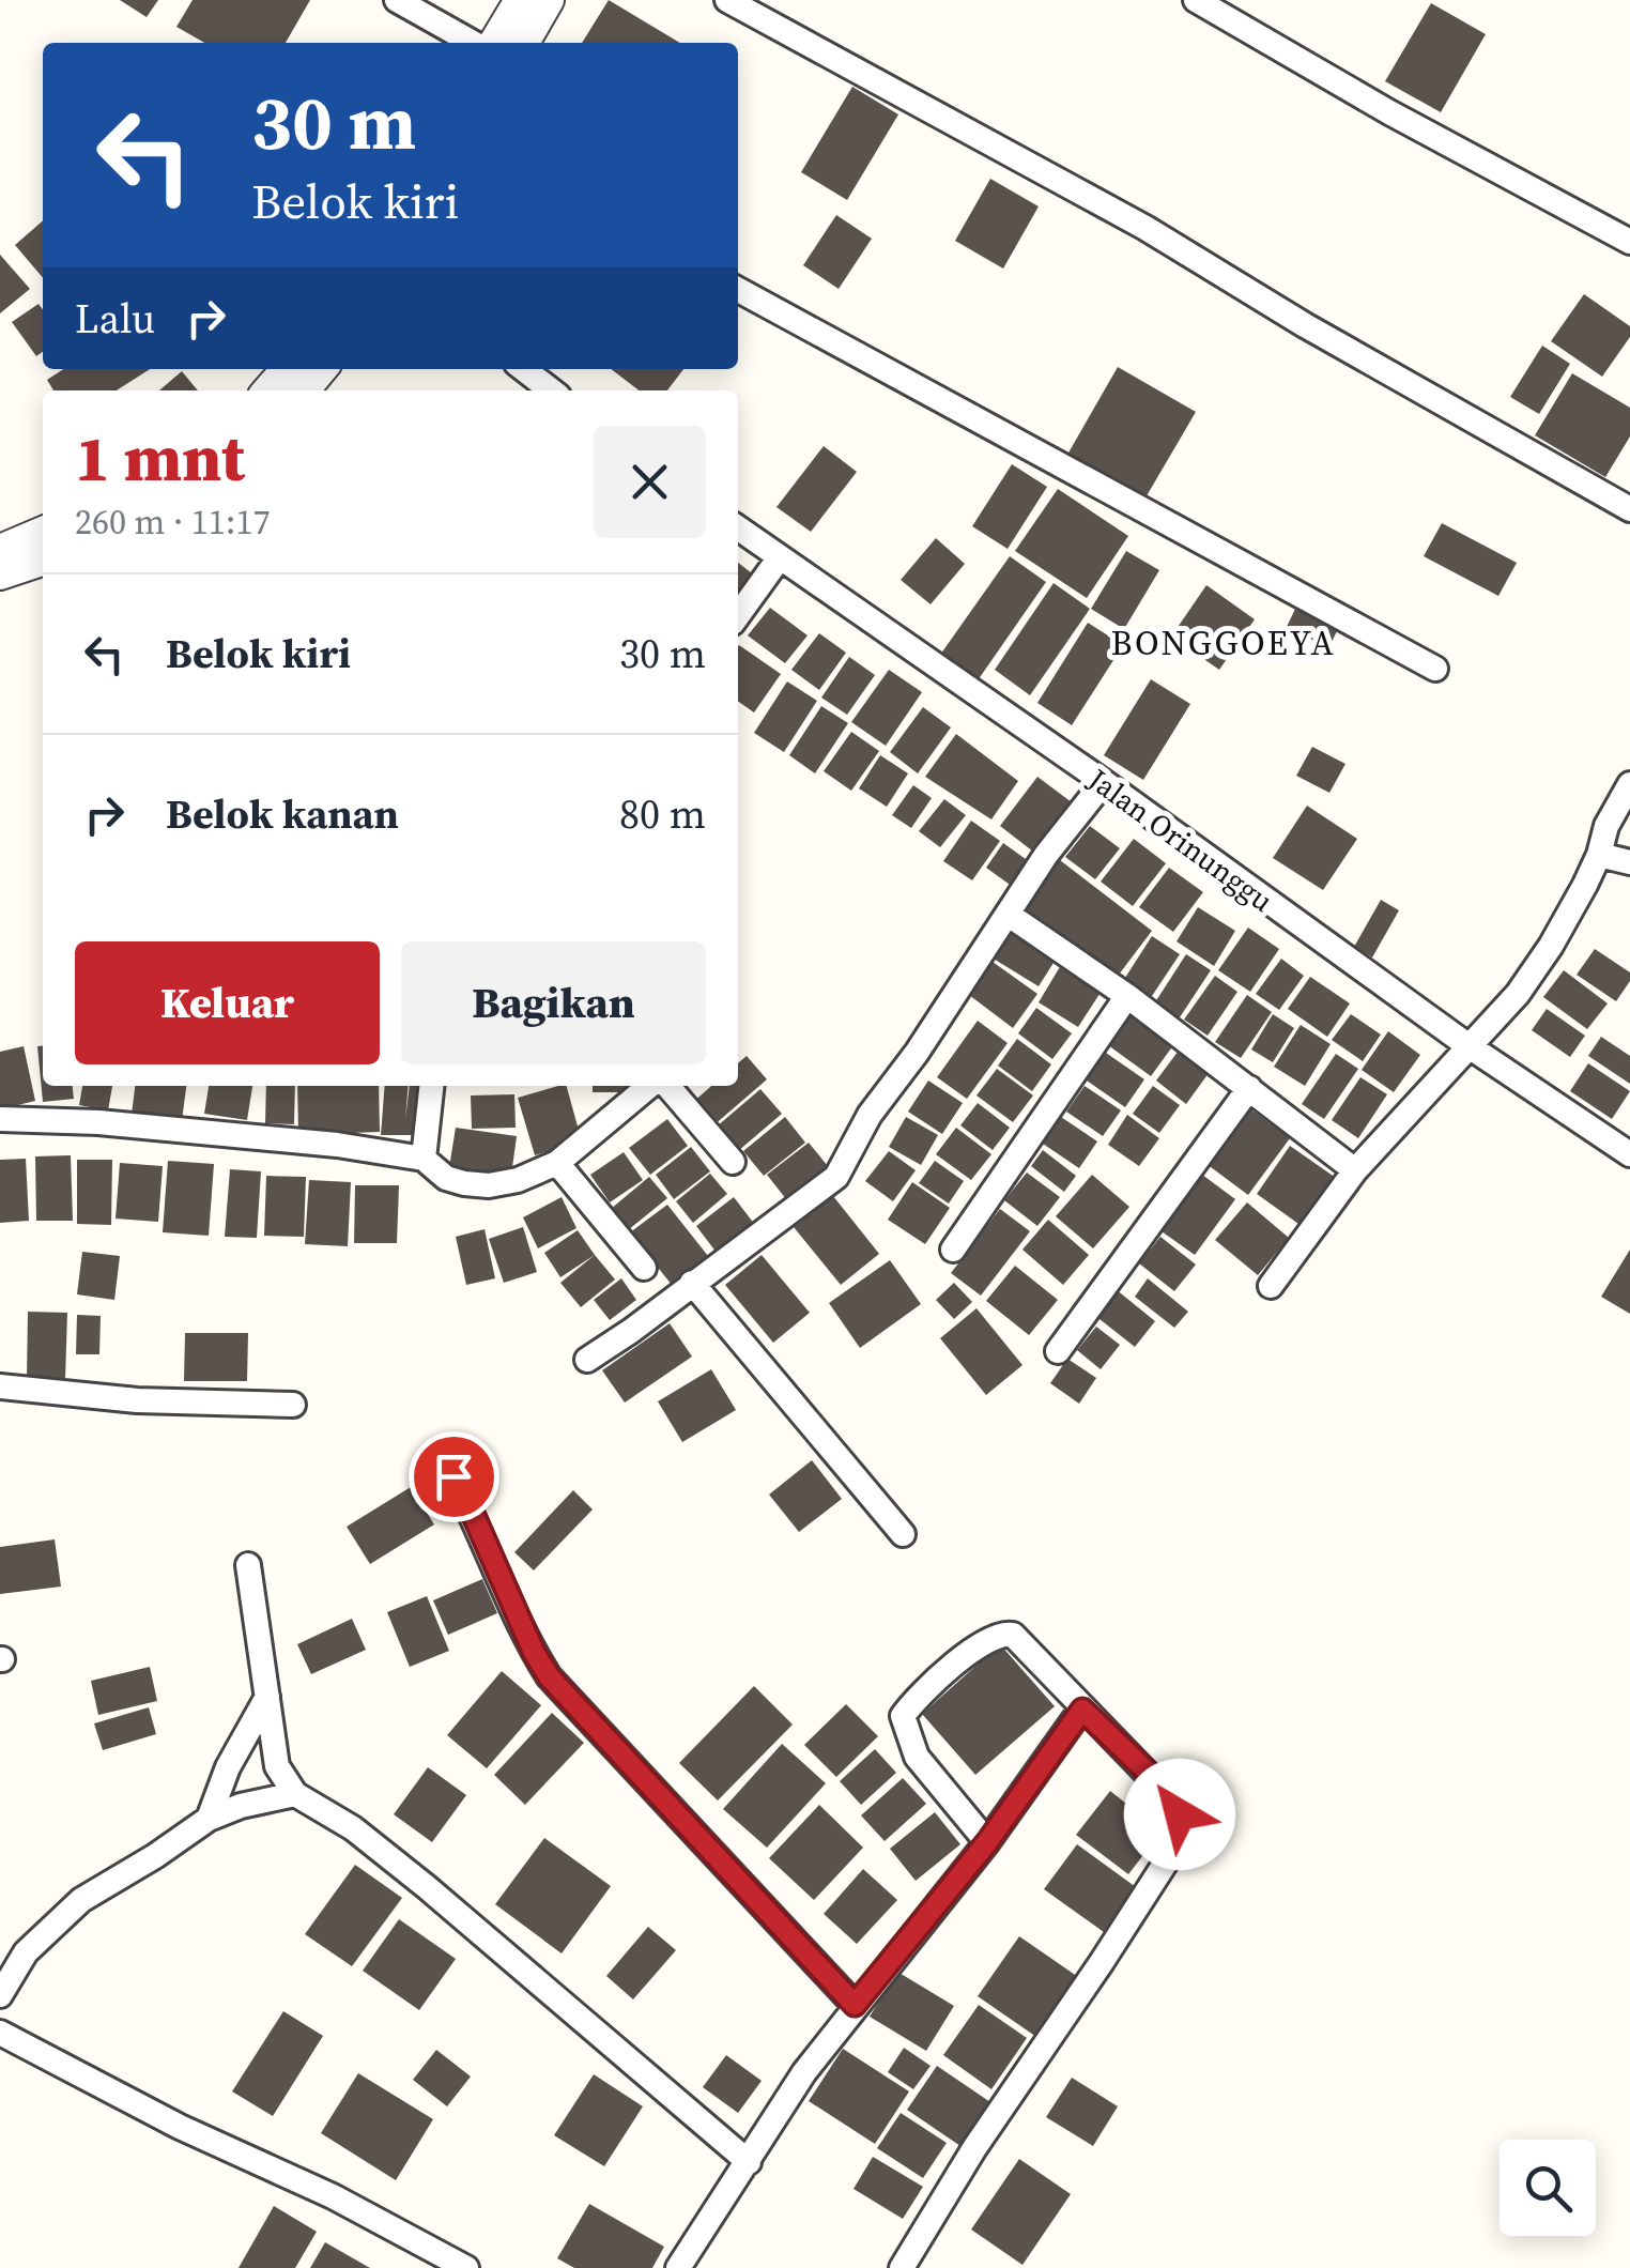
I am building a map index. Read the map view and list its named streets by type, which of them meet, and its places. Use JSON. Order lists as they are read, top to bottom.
{
  "streets": {
    "street": ["Jalan Orinunggu"]
  },
  "districts": ["BONGGOEYA"],
  "page": {
    "turn": ["30 m", "Belok kiri"],
    "then": "Lalu",
    "heading": ["1 mnt", "260 m · 11:17"],
    "list": [
      {
        "name": "Belok kiri",
        "value": "30 m"
      },
      {
        "name": "Belok kanan",
        "value": "80 m"
      }
    ],
    "buttons": ["Keluar", "Bagikan"]
  }
}
